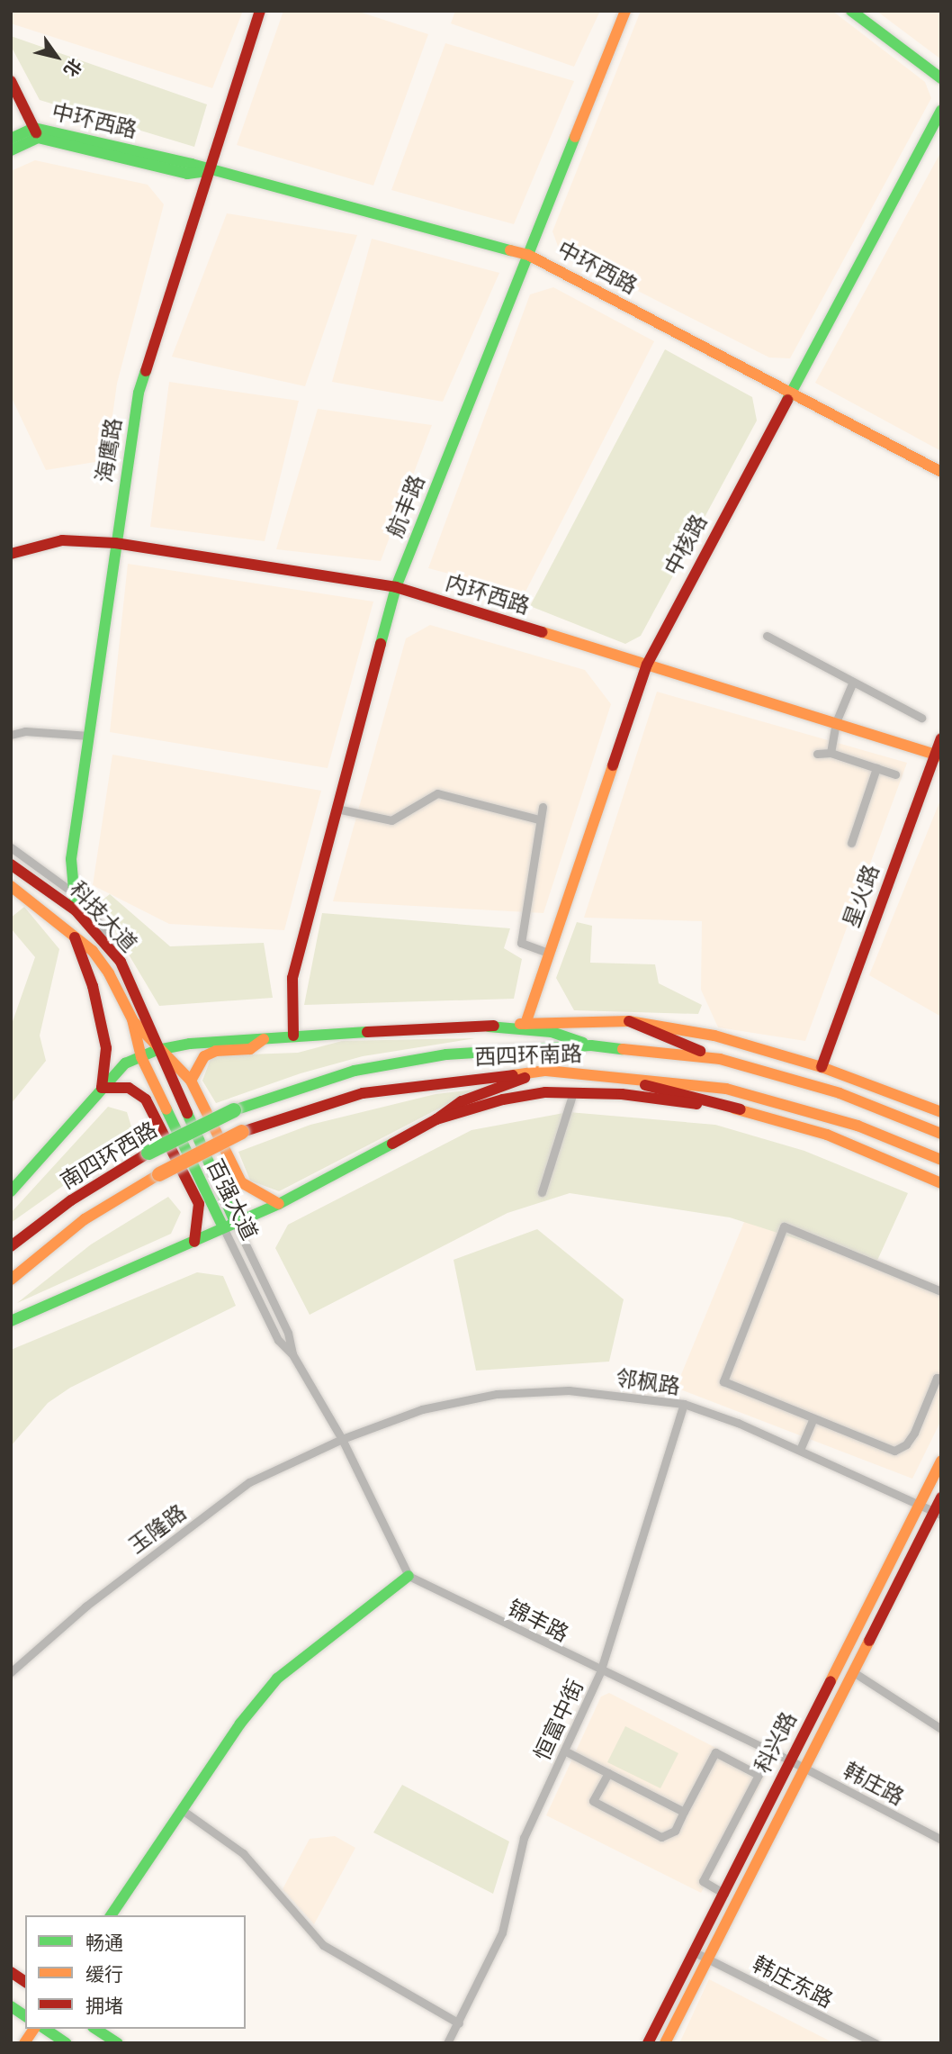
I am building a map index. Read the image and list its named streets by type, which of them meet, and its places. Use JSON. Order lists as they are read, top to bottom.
{
  "streets": {
    "main road": [
      "中环西路",
      "海鹰路",
      "航丰路",
      "中核路",
      "内环西路",
      "星火路",
      "科技大道",
      "西四环南路",
      "南四环西路",
      "百强大道",
      "科兴路"
    ],
    "street": [
      "邻枫路",
      "玉隆路",
      "锦丰路",
      "恒富中街",
      "韩庄路",
      "韩庄东路"
    ]
  },
  "crossings": [
    ["中环西路", "海鹰路"],
    ["中环西路", "航丰路"],
    ["中环西路", "中核路"],
    ["海鹰路", "内环西路"],
    ["海鹰路", "科技大道"],
    ["航丰路", "内环西路"],
    ["航丰路", "西四环南路"],
    ["中核路", "内环西路"],
    ["中核路", "西四环南路"],
    ["内环西路", "星火路"],
    ["星火路", "西四环南路"],
    ["科技大道", "西四环南路"],
    ["科技大道", "南四环西路"],
    ["科技大道", "百强大道"],
    ["西四环南路", "南四环西路"],
    ["西四环南路", "百强大道"],
    ["南四环西路", "百强大道"],
    ["百强大道", "邻枫路"],
    ["百强大道", "玉隆路"],
    ["邻枫路", "玉隆路"],
    ["邻枫路", "恒富中街"],
    ["邻枫路", "科兴路"],
    ["锦丰路", "恒富中街"],
    ["锦丰路", "科兴路"],
    ["锦丰路", "韩庄路"],
    ["科兴路", "韩庄路"],
    ["科兴路", "韩庄东路"]
  ],
  "legend": ["畅通", "缓行", "拥堵"],
  "north": "bottom right"
}
